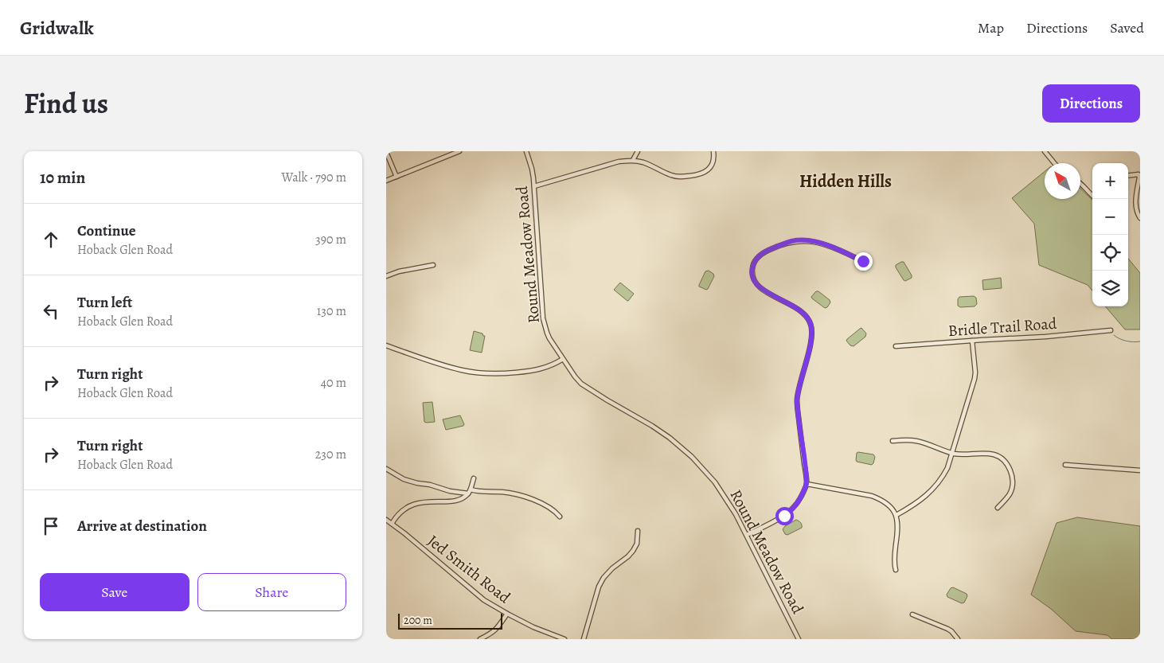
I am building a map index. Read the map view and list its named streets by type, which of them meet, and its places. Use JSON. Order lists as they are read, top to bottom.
{
  "streets": {
    "street": ["Round Meadow Road", "Bridle Trail Road", "Jed Smith Road"]
  },
  "districts": ["Hidden Hills"],
  "scale_bar": "200 m",
  "north": "top left",
  "page": {
    "header": "Gridwalk",
    "nav": ["Map", "Directions", "Saved"],
    "title": "Find us",
    "buttons": [
      "Directions",
      ["Save", "Share"]
    ],
    "heading": ["10 min", "Walk · 790 m"],
    "map_buttons": ["+", "−"],
    "list": [
      ["Continue", "Hoback Glen Road", "390 m"],
      ["Turn left", "Hoback Glen Road", "130 m"],
      ["Turn right", "Hoback Glen Road", "40 m"],
      ["Turn right", "Hoback Glen Road", "230 m"],
      "Arrive at destination"
    ],
    "scale": "200 m"
  }
}
